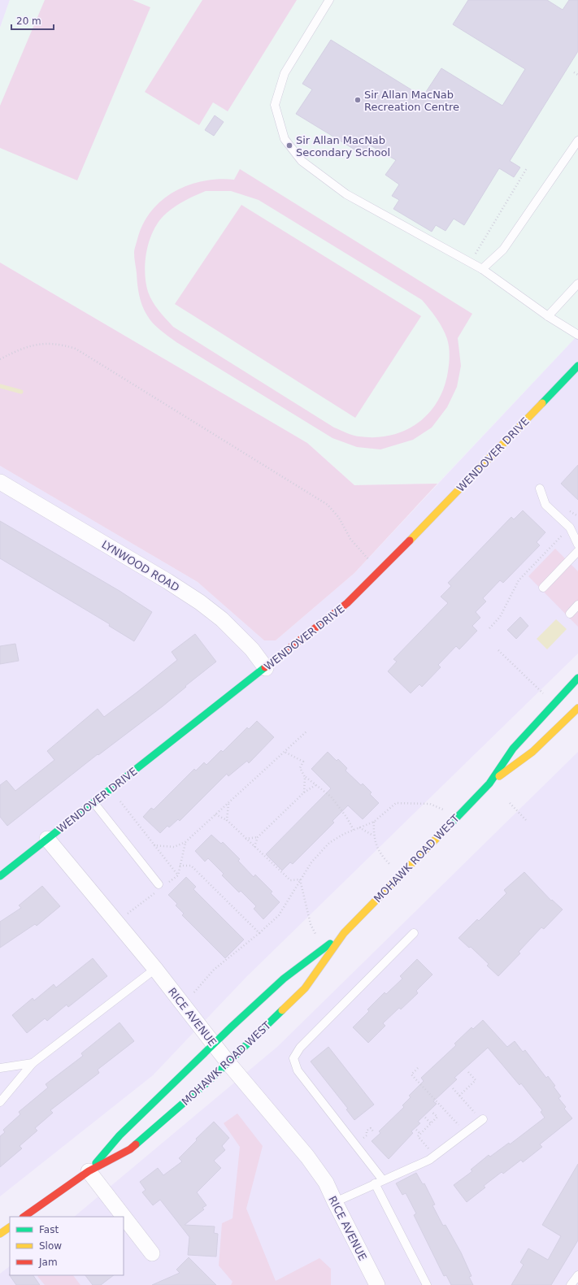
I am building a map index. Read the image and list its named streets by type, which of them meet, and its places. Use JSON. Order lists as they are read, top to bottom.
{
  "streets": {
    "main road": ["WENDOVER DRIVE", "MOHAWK ROAD WEST"],
    "street": ["LYNWOOD ROAD", "RICE AVENUE"]
  },
  "crossings": [
    ["WENDOVER DRIVE", "LYNWOOD ROAD"],
    ["WENDOVER DRIVE", "RICE AVENUE"],
    ["MOHAWK ROAD WEST", "RICE AVENUE"]
  ],
  "places": ["Sir Allan MacNab Recreation Centre", "Sir Allan MacNab Secondary School"],
  "legend": ["Fast", "Slow", "Jam"],
  "scale_bar": "20 m"
}
